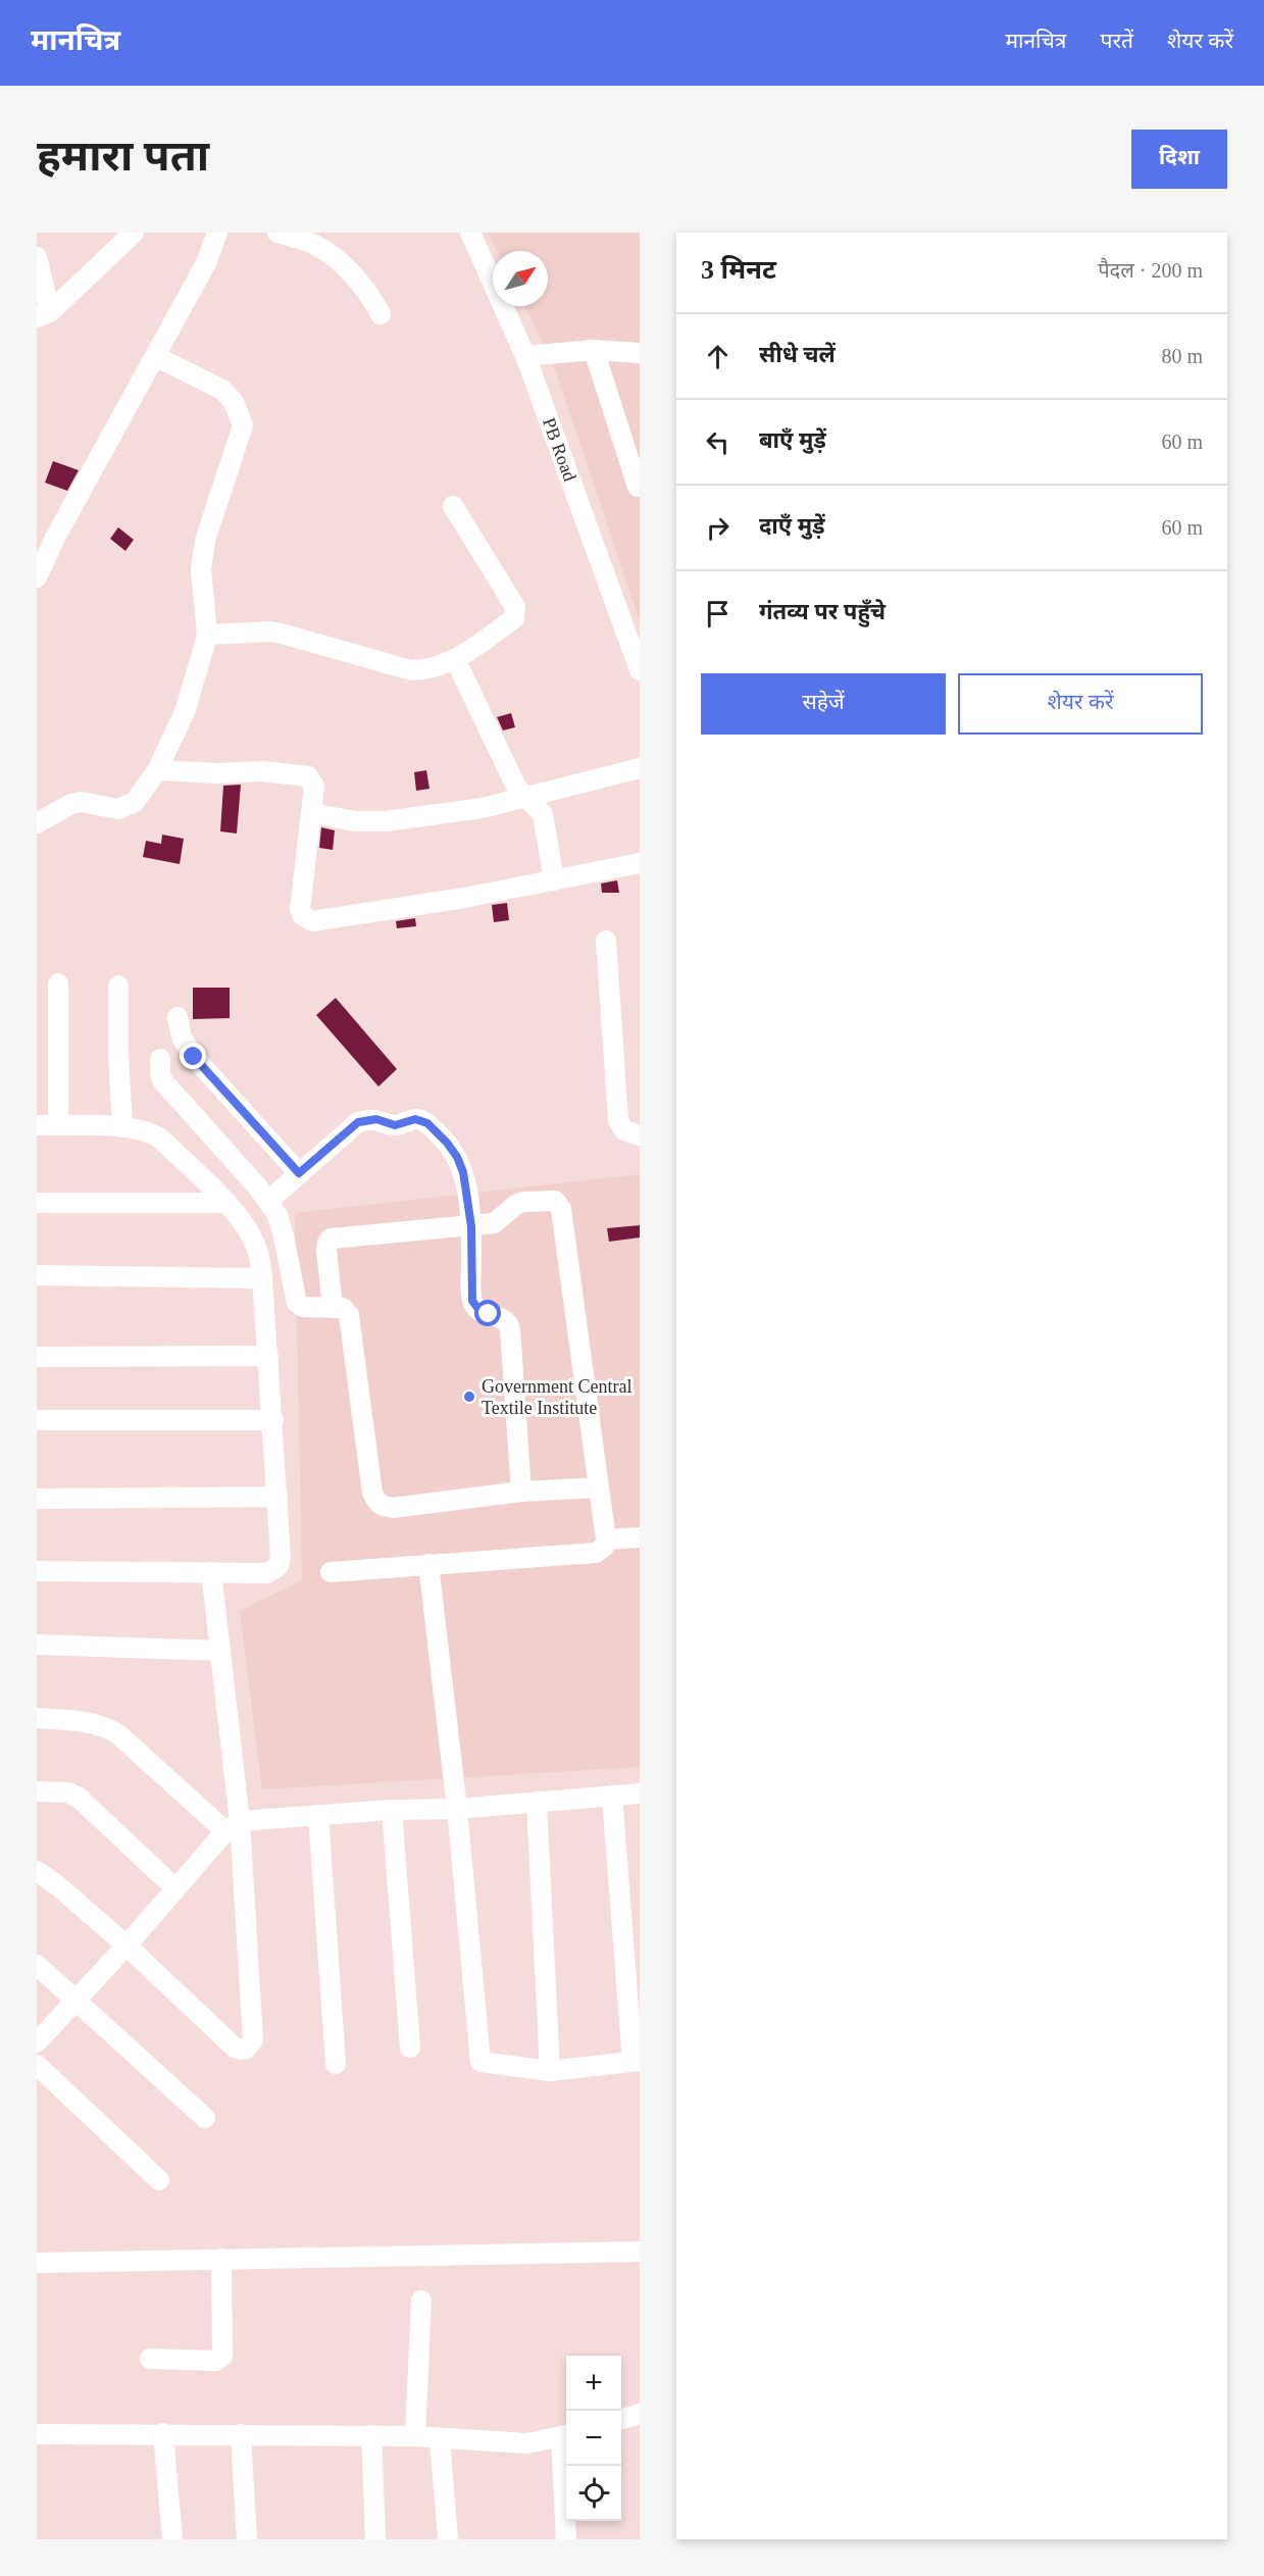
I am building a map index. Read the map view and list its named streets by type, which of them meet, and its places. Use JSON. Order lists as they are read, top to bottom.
{
  "streets": {
    "street": ["PB Road"]
  },
  "places": ["Government Central Textile Institute"],
  "north": "top right",
  "page": {
    "header": "मानचित्र",
    "nav": ["मानचित्र", "परतें", "शेयर करें"],
    "buttons": [
      "दिशा",
      ["सहेजें", "शेयर करें"]
    ],
    "title": "हमारा पता",
    "heading": ["3 मिनट", "पैदल · 200 m"],
    "list": [
      ["सीधे चलें", "80 m"],
      ["बाएँ मुड़ें", "60 m"],
      ["दाएँ मुड़ें", "60 m"],
      "गंतव्य पर पहुँचे"
    ],
    "map_buttons": ["+", "−"]
  }
}
